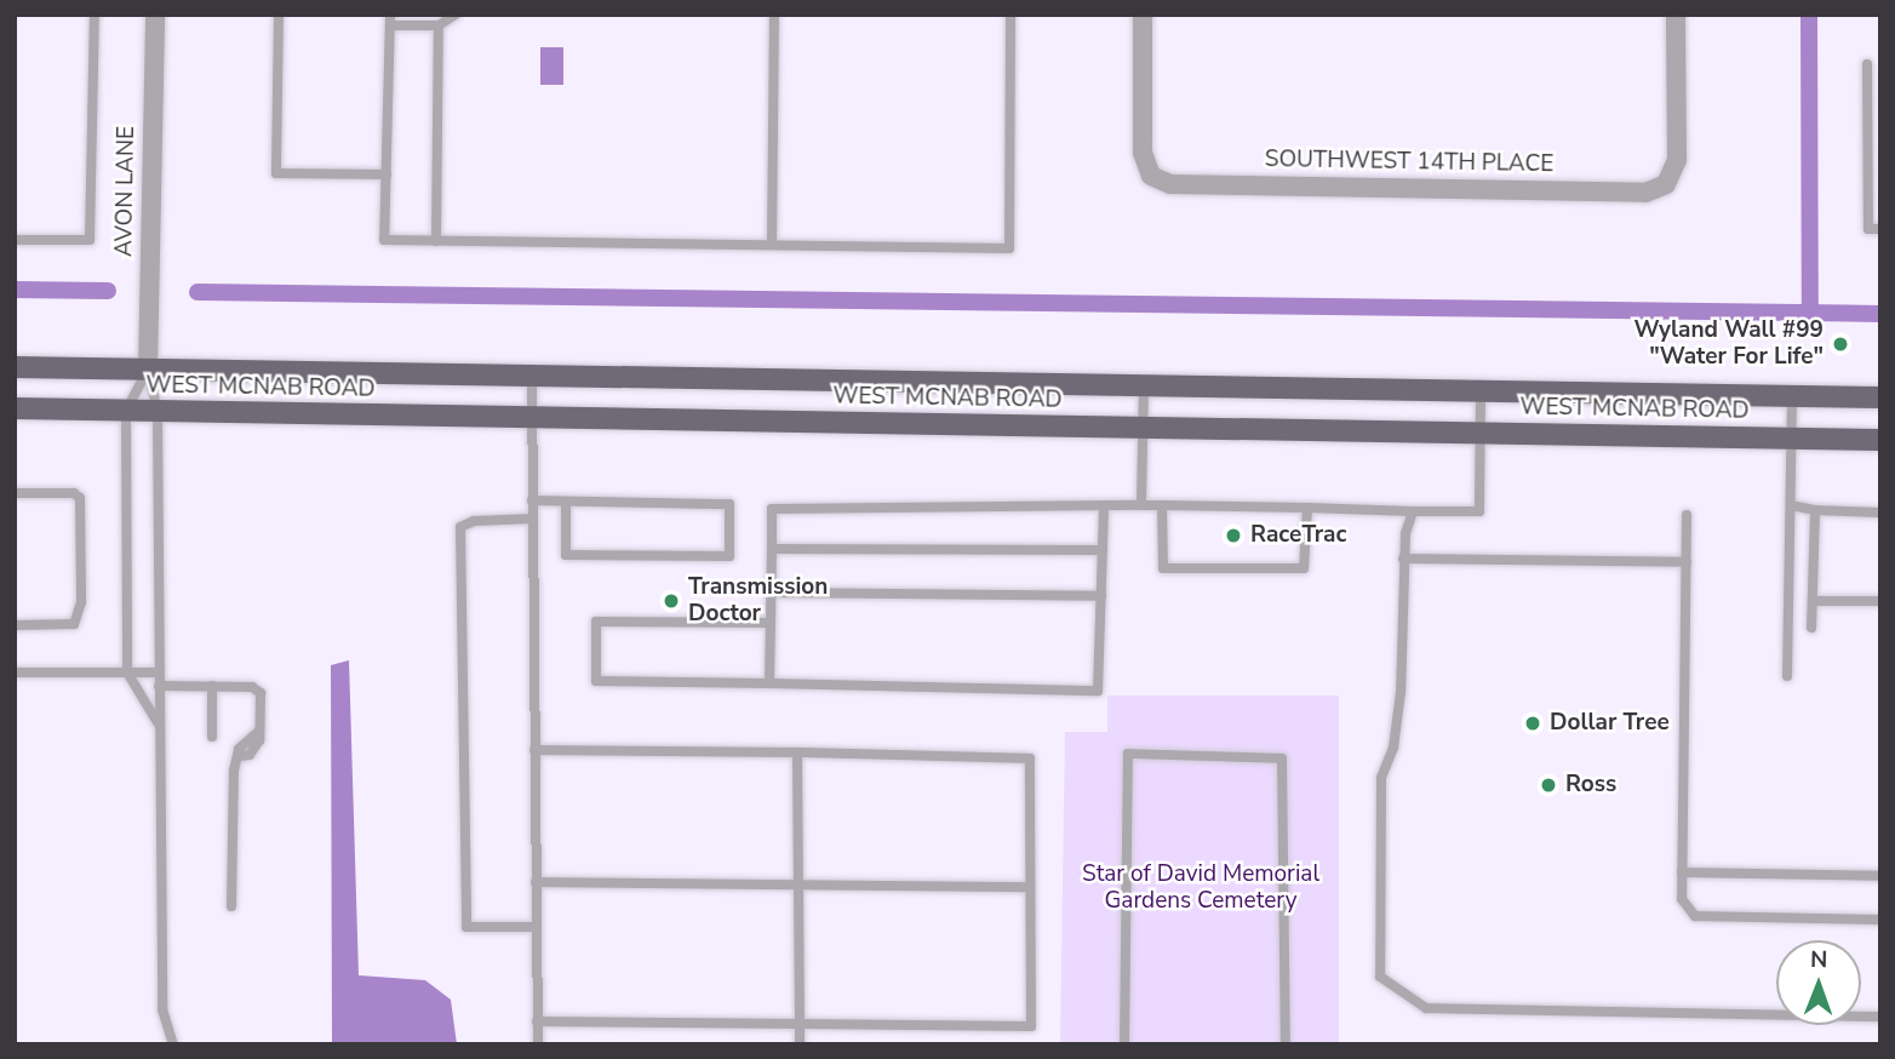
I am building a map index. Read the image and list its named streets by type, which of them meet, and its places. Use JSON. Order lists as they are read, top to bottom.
{
  "streets": {
    "main road": ["WEST MCNAB ROAD"],
    "street": ["SOUTHWEST 14TH PLACE", "AVON LANE"]
  },
  "crossings": [
    ["AVON LANE", "WEST MCNAB ROAD"]
  ],
  "parks": ["Star of David Memorial Gardens Cemetery"],
  "places": [
    "Wyland Wall #99 \"Water For Life\"",
    "RaceTrac",
    "Transmission Doctor",
    "Dollar Tree",
    "Ross"
  ],
  "north": "top"
}
